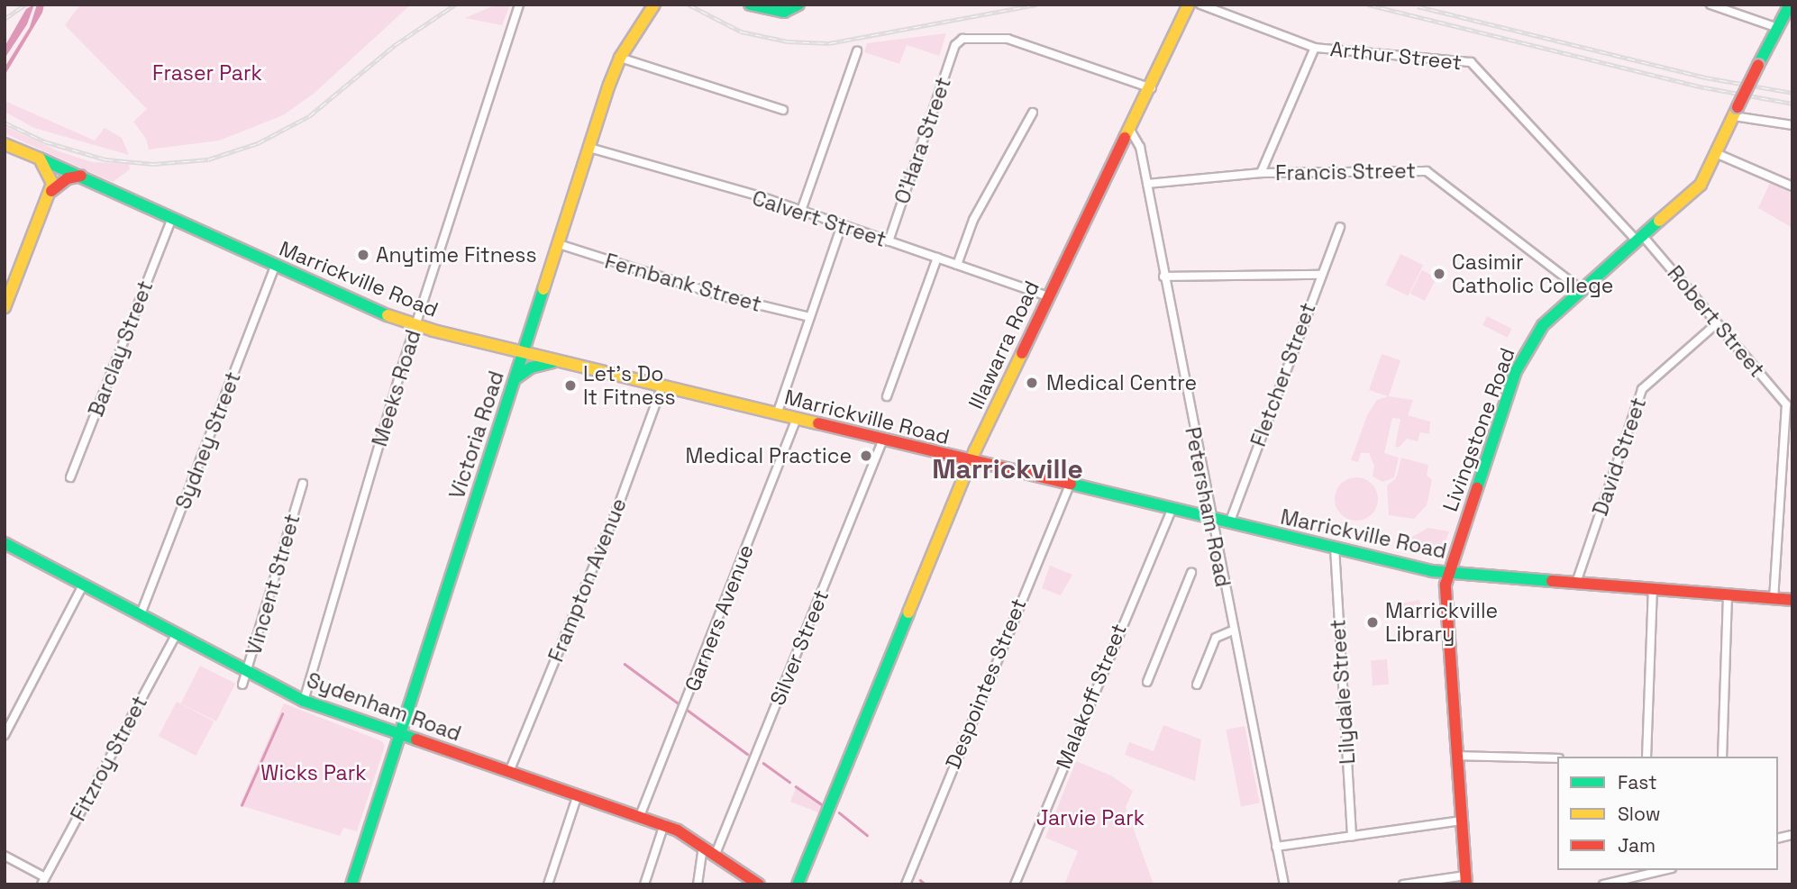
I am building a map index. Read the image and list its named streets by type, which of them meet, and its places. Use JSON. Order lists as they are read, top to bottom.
{
  "streets": {
    "main road": [
      "Marrickville Road",
      "Illawarra Road",
      "Livingstone Road",
      "Victoria Road",
      "Sydenham Road"
    ],
    "street": [
      "Arthur Street",
      "O'Hara Street",
      "Francis Street",
      "Calvert Street",
      "Fernbank Street",
      "Robert Street",
      "Barclay Street",
      "Fletcher Street",
      "Meeks Road",
      "Sydney Street",
      "David Street",
      "Petersham Road",
      "Frampton Avenue",
      "Vincent Street",
      "Garners Avenue",
      "Silver Street",
      "Despointes Street",
      "Lilydale Street",
      "Malakoff Street",
      "Fitzroy Street"
    ]
  },
  "crossings": [
    ["Arthur Street", "Robert Street"],
    ["Arthur Street", "Livingstone Road"],
    ["O'Hara Street", "Calvert Street"],
    ["O'Hara Street", "Illawarra Road"],
    ["Francis Street", "Livingstone Road"],
    ["Francis Street", "Petersham Road"],
    ["Calvert Street", "Illawarra Road"],
    ["Calvert Street", "Victoria Road"],
    ["Marrickville Road", "Robert Street"],
    ["Marrickville Road", "Illawarra Road"],
    ["Marrickville Road", "Barclay Street"],
    ["Marrickville Road", "Fletcher Street"],
    ["Marrickville Road", "Meeks Road"],
    ["Marrickville Road", "Livingstone Road"],
    ["Marrickville Road", "Victoria Road"],
    ["Marrickville Road", "Sydney Street"],
    ["Marrickville Road", "David Street"],
    ["Marrickville Road", "Petersham Road"],
    ["Marrickville Road", "Frampton Avenue"],
    ["Marrickville Road", "Garners Avenue"],
    ["Marrickville Road", "Silver Street"],
    ["Marrickville Road", "Despointes Street"],
    ["Marrickville Road", "Lilydale Street"],
    ["Marrickville Road", "Malakoff Street"],
    ["Fernbank Street", "Victoria Road"],
    ["Robert Street", "Livingstone Road"],
    ["Robert Street", "David Street"],
    ["Illawarra Road", "Petersham Road"],
    ["Meeks Road", "Sydenham Road"],
    ["Victoria Road", "Sydenham Road"],
    ["Sydney Street", "Sydenham Road"],
    ["Frampton Avenue", "Sydenham Road"],
    ["Vincent Street", "Sydenham Road"],
    ["Garners Avenue", "Sydenham Road"],
    ["Silver Street", "Sydenham Road"],
    ["Sydenham Road", "Fitzroy Street"]
  ],
  "districts": ["Marrickville"],
  "parks": ["Fraser Park", "Wicks Park", "Jarvie Park"],
  "places": [
    "Anytime Fitness",
    "Casimir Catholic College",
    "Medical Centre",
    "Let's Do It Fitness",
    "Medical Practice",
    "Marrickville Library"
  ],
  "legend": ["Fast", "Slow", "Jam"]
}
